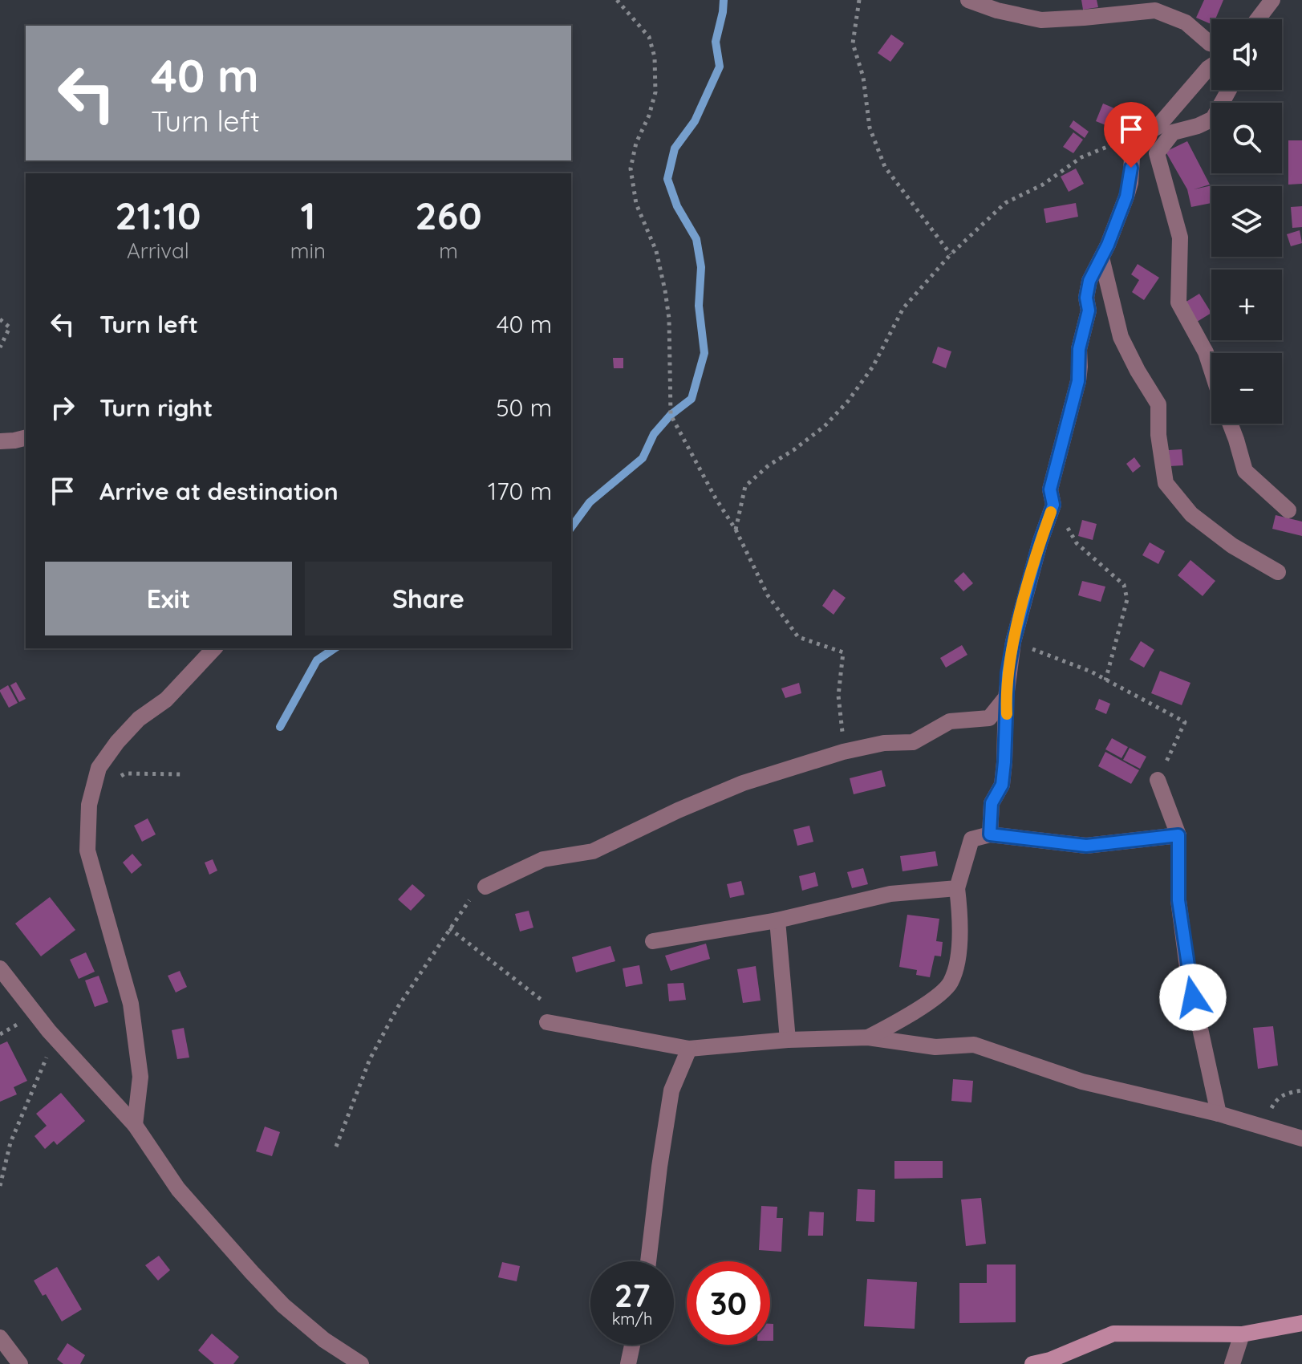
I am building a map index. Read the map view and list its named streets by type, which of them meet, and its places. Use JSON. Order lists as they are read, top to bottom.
{
  "page": {
    "map_buttons": ["+", "−"],
    "turn": ["40 m", "Turn left"],
    "eta": [
      "21:10",
      "Arrival",
      "1",
      "min",
      "260",
      "m"
    ],
    "list": [
      {
        "name": "Turn left",
        "value": "40 m"
      },
      {
        "name": "Turn right",
        "value": "50 m"
      },
      {
        "name": "Arrive at destination",
        "value": "170 m"
      }
    ],
    "buttons": ["Exit", "Share"],
    "speed": "27 km/h",
    "limit": "30"
  }
}
